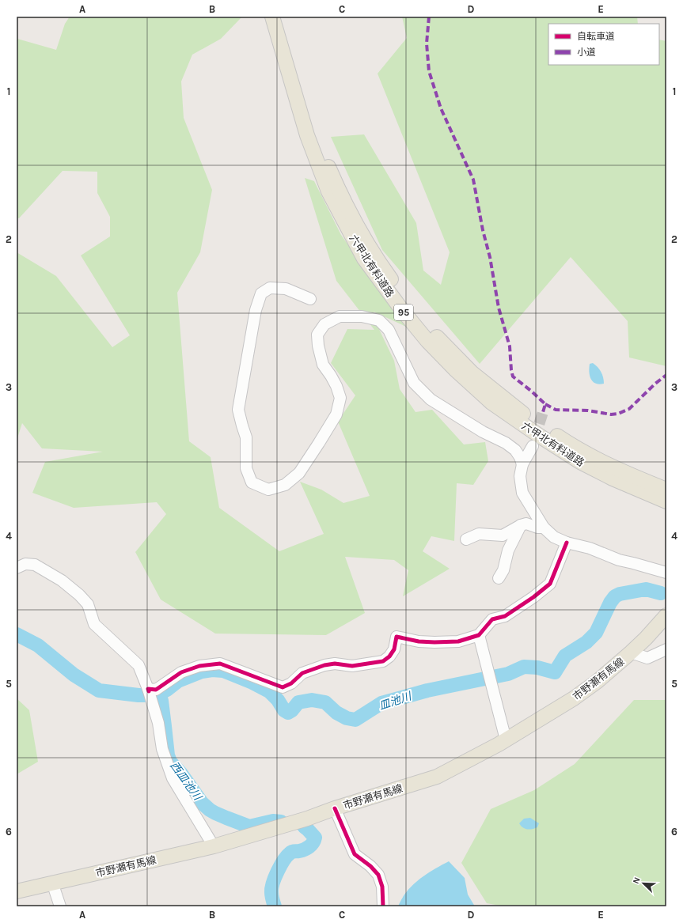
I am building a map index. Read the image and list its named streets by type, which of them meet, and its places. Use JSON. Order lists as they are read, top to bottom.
{
  "streets": {
    "main road": ["六甲北有料道路", "95", "市野瀬有馬線"]
  },
  "water": ["皿池川", "西皿池川"],
  "legend": ["自転車道", "小道"],
  "north": "top left",
  "grid": {
    "columns": [
      "A",
      "B",
      "C",
      "D",
      "E"
    ],
    "rows": [
      "1",
      "2",
      "3",
      "4",
      "5",
      "6"
    ]
  }
}
